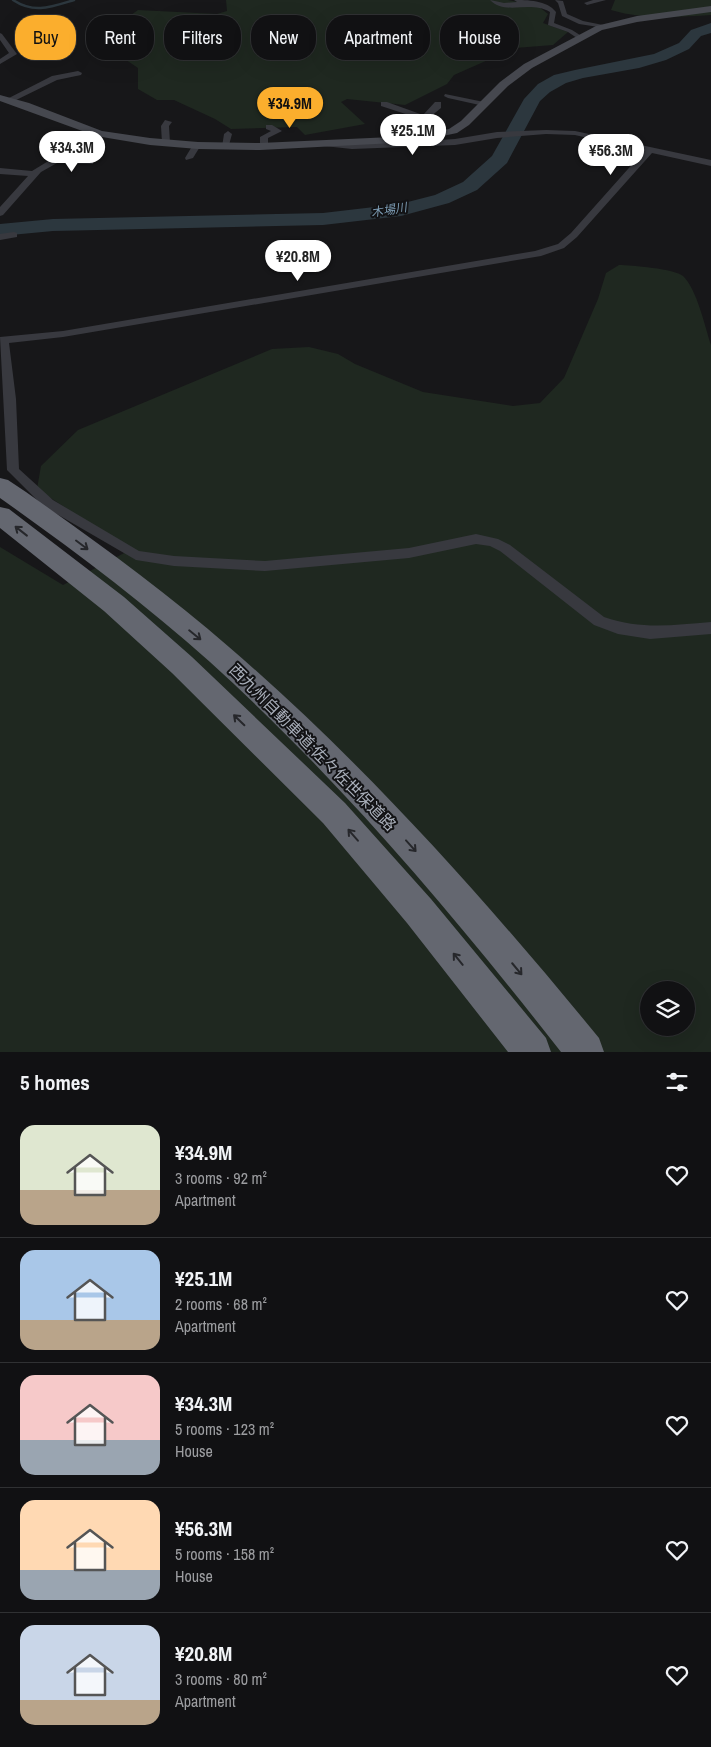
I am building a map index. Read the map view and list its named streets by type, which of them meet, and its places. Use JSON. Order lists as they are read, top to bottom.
{
  "streets": {
    "highway": ["西九州自動車道;佐々佐世保道路"]
  },
  "water": ["木場川"],
  "page": {
    "chip": [
      "Buy",
      "Rent",
      "Filters",
      "New",
      "Apartment",
      "House"
    ],
    "price": [
      "¥34.9M",
      "¥25.1M",
      "¥34.3M",
      "¥56.3M",
      "¥20.8M"
    ],
    "heading": "5 homes",
    "list": [
      {
        "name": "¥34.9M",
        "note": "3 rooms · 92 m² · Apartment"
      },
      {
        "name": "¥25.1M",
        "note": "2 rooms · 68 m² · Apartment"
      },
      {
        "name": "¥34.3M",
        "note": "5 rooms · 123 m² · House"
      },
      {
        "name": "¥56.3M",
        "note": "5 rooms · 158 m² · House"
      },
      {
        "name": "¥20.8M",
        "note": "3 rooms · 80 m² · Apartment"
      }
    ]
  }
}
